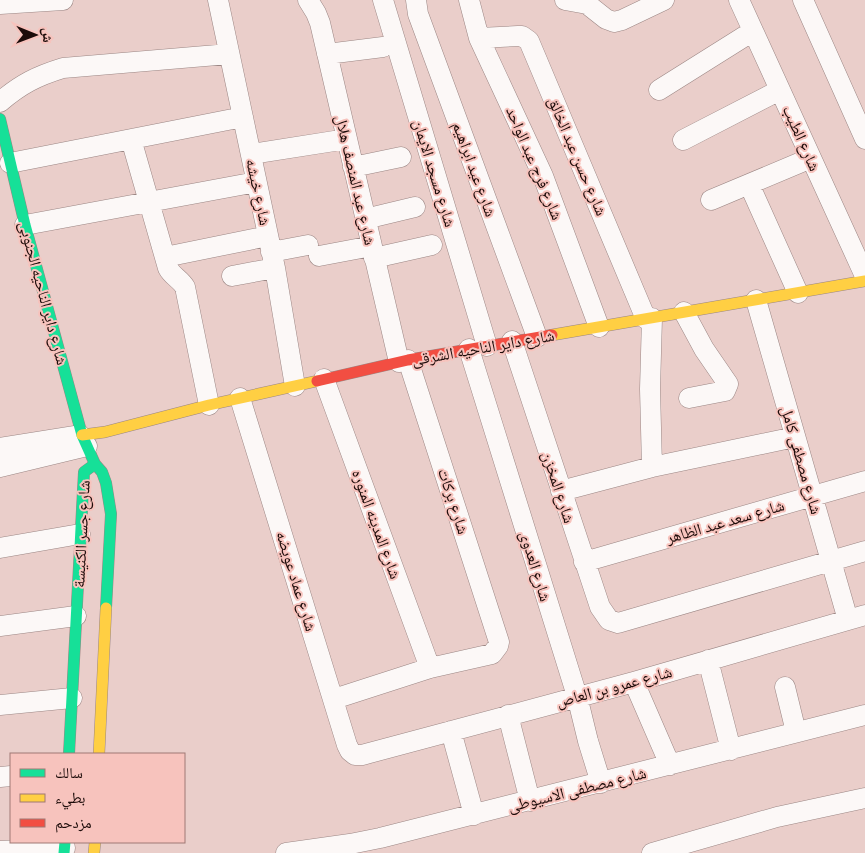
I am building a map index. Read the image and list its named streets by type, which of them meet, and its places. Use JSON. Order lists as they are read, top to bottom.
{
  "streets": {
    "main road": ["شارع داير الناحيه الجنوبى", "شارع داير الناحيه الشرقى", "شارع جسر الكنيسة"],
    "street": [
      "شارع الطيب",
      "شارع حسن عبد الخالق",
      "شارع فرج عبد الواحد",
      "شارع عيد ابراهيم",
      "شارع مسجد الايمان",
      "شارع عبد المنصف هلال",
      "شارع خيشه",
      "شارع مصطفى كامل",
      "شارع المخزن",
      "شارع بركات",
      "شارع سعد عبد الظاهر",
      "شارع المدينه المنوره",
      "شارع العدوى",
      "شارع عماد عويضه",
      "شارع عمرو بن العاص",
      "شارع مصطفى الاسيوطى"
    ]
  },
  "crossings": [
    ["شارع حسن عبد الخالق", "شارع فرج عبد الواحد"],
    ["شارع حسن عبد الخالق", "شارع داير الناحيه الشرقى"],
    ["شارع فرج عبد الواحد", "شارع داير الناحيه الشرقى"],
    ["شارع عيد ابراهيم", "شارع داير الناحيه الشرقى"],
    ["شارع مسجد الايمان", "شارع داير الناحيه الشرقى"],
    ["شارع مسجد الايمان", "شارع العدوى"],
    ["شارع عبد المنصف هلال", "شارع داير الناحيه الشرقى"],
    ["شارع عبد المنصف هلال", "شارع بركات"],
    ["شارع خيشه", "شارع داير الناحيه الشرقى"],
    ["شارع داير الناحيه الجنوبى", "شارع داير الناحيه الشرقى"],
    ["شارع داير الناحيه الجنوبى", "شارع جسر الكنيسة"],
    ["شارع داير الناحيه الشرقى", "شارع مصطفى كامل"],
    ["شارع داير الناحيه الشرقى", "شارع المخزن"],
    ["شارع داير الناحيه الشرقى", "شارع بركات"],
    ["شارع داير الناحيه الشرقى", "شارع المدينه المنوره"],
    ["شارع داير الناحيه الشرقى", "شارع جسر الكنيسة"],
    ["شارع داير الناحيه الشرقى", "شارع العدوى"],
    ["شارع داير الناحيه الشرقى", "شارع عماد عويضه"],
    ["شارع مصطفى كامل", "شارع المخزن"],
    ["شارع مصطفى كامل", "شارع سعد عبد الظاهر"],
    ["شارع مصطفى كامل", "شارع عمرو بن العاص"],
    ["شارع المخزن", "شارع سعد عبد الظاهر"],
    ["شارع بركات", "شارع المدينه المنوره"],
    ["شارع العدوى", "شارع عمرو بن العاص"],
    ["شارع العدوى", "شارع مصطفى الاسيوطى"],
    ["شارع عماد عويضه", "شارع عمرو بن العاص"]
  ],
  "legend": ["سالك", "بطيء", "مزدحم"],
  "north": "right"
}
